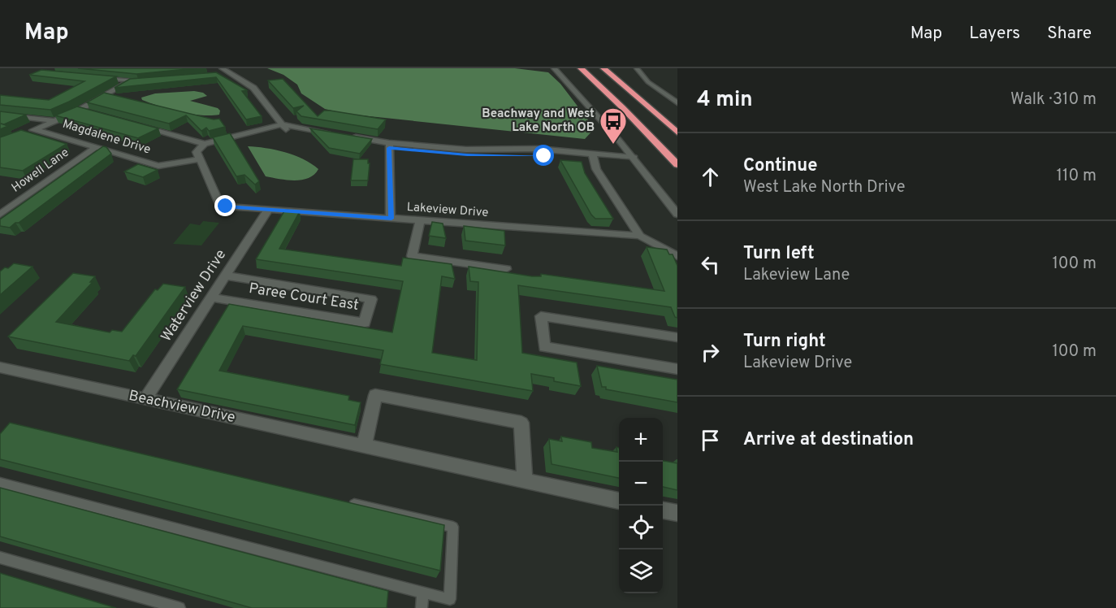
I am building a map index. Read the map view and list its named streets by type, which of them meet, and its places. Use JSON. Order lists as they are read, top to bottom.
{
  "streets": {
    "street": [
      "Magdalene Drive",
      "Howell Lane",
      "Lakeview Drive",
      "Waterview Drive",
      "Paree Court East",
      "Beachview Drive"
    ]
  },
  "crossings": [
    ["Magdalene Drive", "Howell Lane"],
    ["Magdalene Drive", "Lakeview Drive"],
    ["Lakeview Drive", "Waterview Drive"],
    ["Waterview Drive", "Paree Court East"],
    ["Waterview Drive", "Beachview Drive"]
  ],
  "places": {
    "bus stop": ["Beachway and West Lake North OB"]
  },
  "page": {
    "header": "Map",
    "nav": ["Map", "Layers", "Share"],
    "heading": ["4 min", "Walk · 310 m"],
    "list": [
      ["Continue", "West Lake North Drive", "110 m"],
      ["Turn left", "Lakeview Lane", "100 m"],
      ["Turn right", "Lakeview Drive", "100 m"],
      "Arrive at destination"
    ],
    "map_buttons": ["+", "−"]
  }
}
